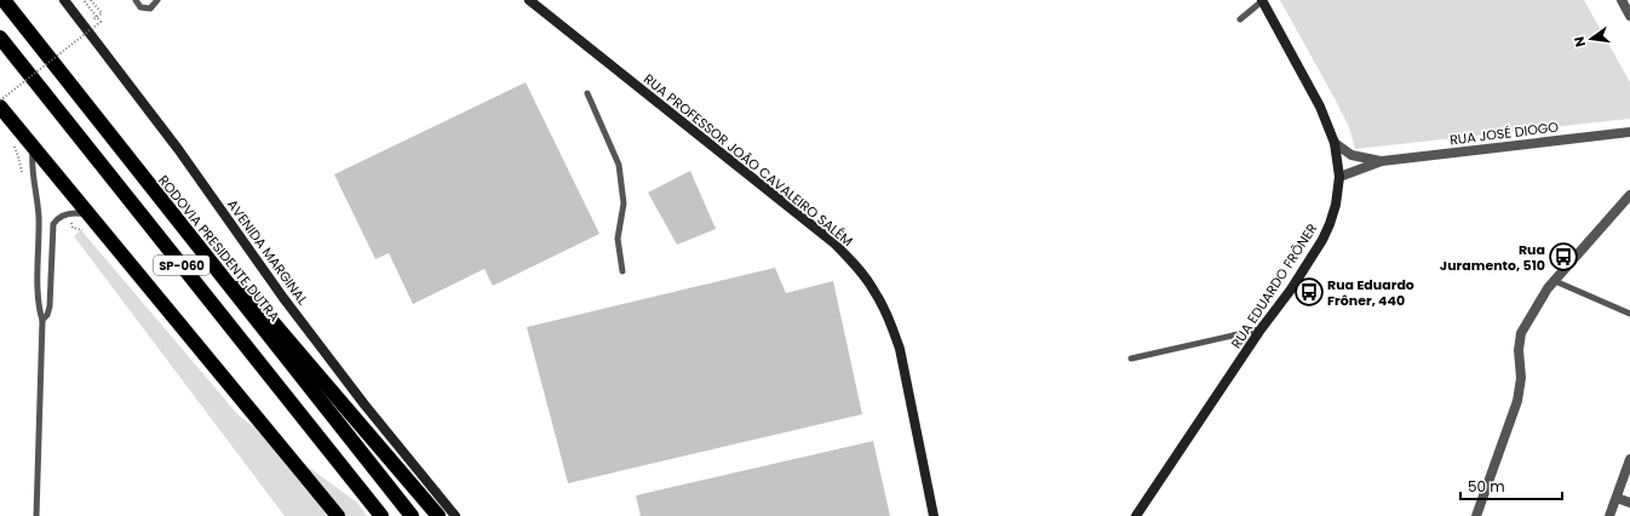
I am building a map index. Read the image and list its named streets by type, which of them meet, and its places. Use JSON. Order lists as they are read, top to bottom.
{
  "streets": {
    "highway": ["RODOVIA PRESIDENTE DUTRA", "SP-060"],
    "main road": ["RUA PROFESSOR JOÃO CAVALEIRO SALÉM", "AVENIDA MARGINAL", "RUA EDUARDO FRÔNER"],
    "street": ["RUA JOSÉ DIOGO"]
  },
  "crossings": [
    ["RUA JOSÉ DIOGO", "RUA EDUARDO FRÔNER"]
  ],
  "places": {
    "bus stop": ["Rua Juramento, 510", "Rua Eduardo Frôner, 440"]
  },
  "scale_bar": "50 m",
  "north": "left"
}
